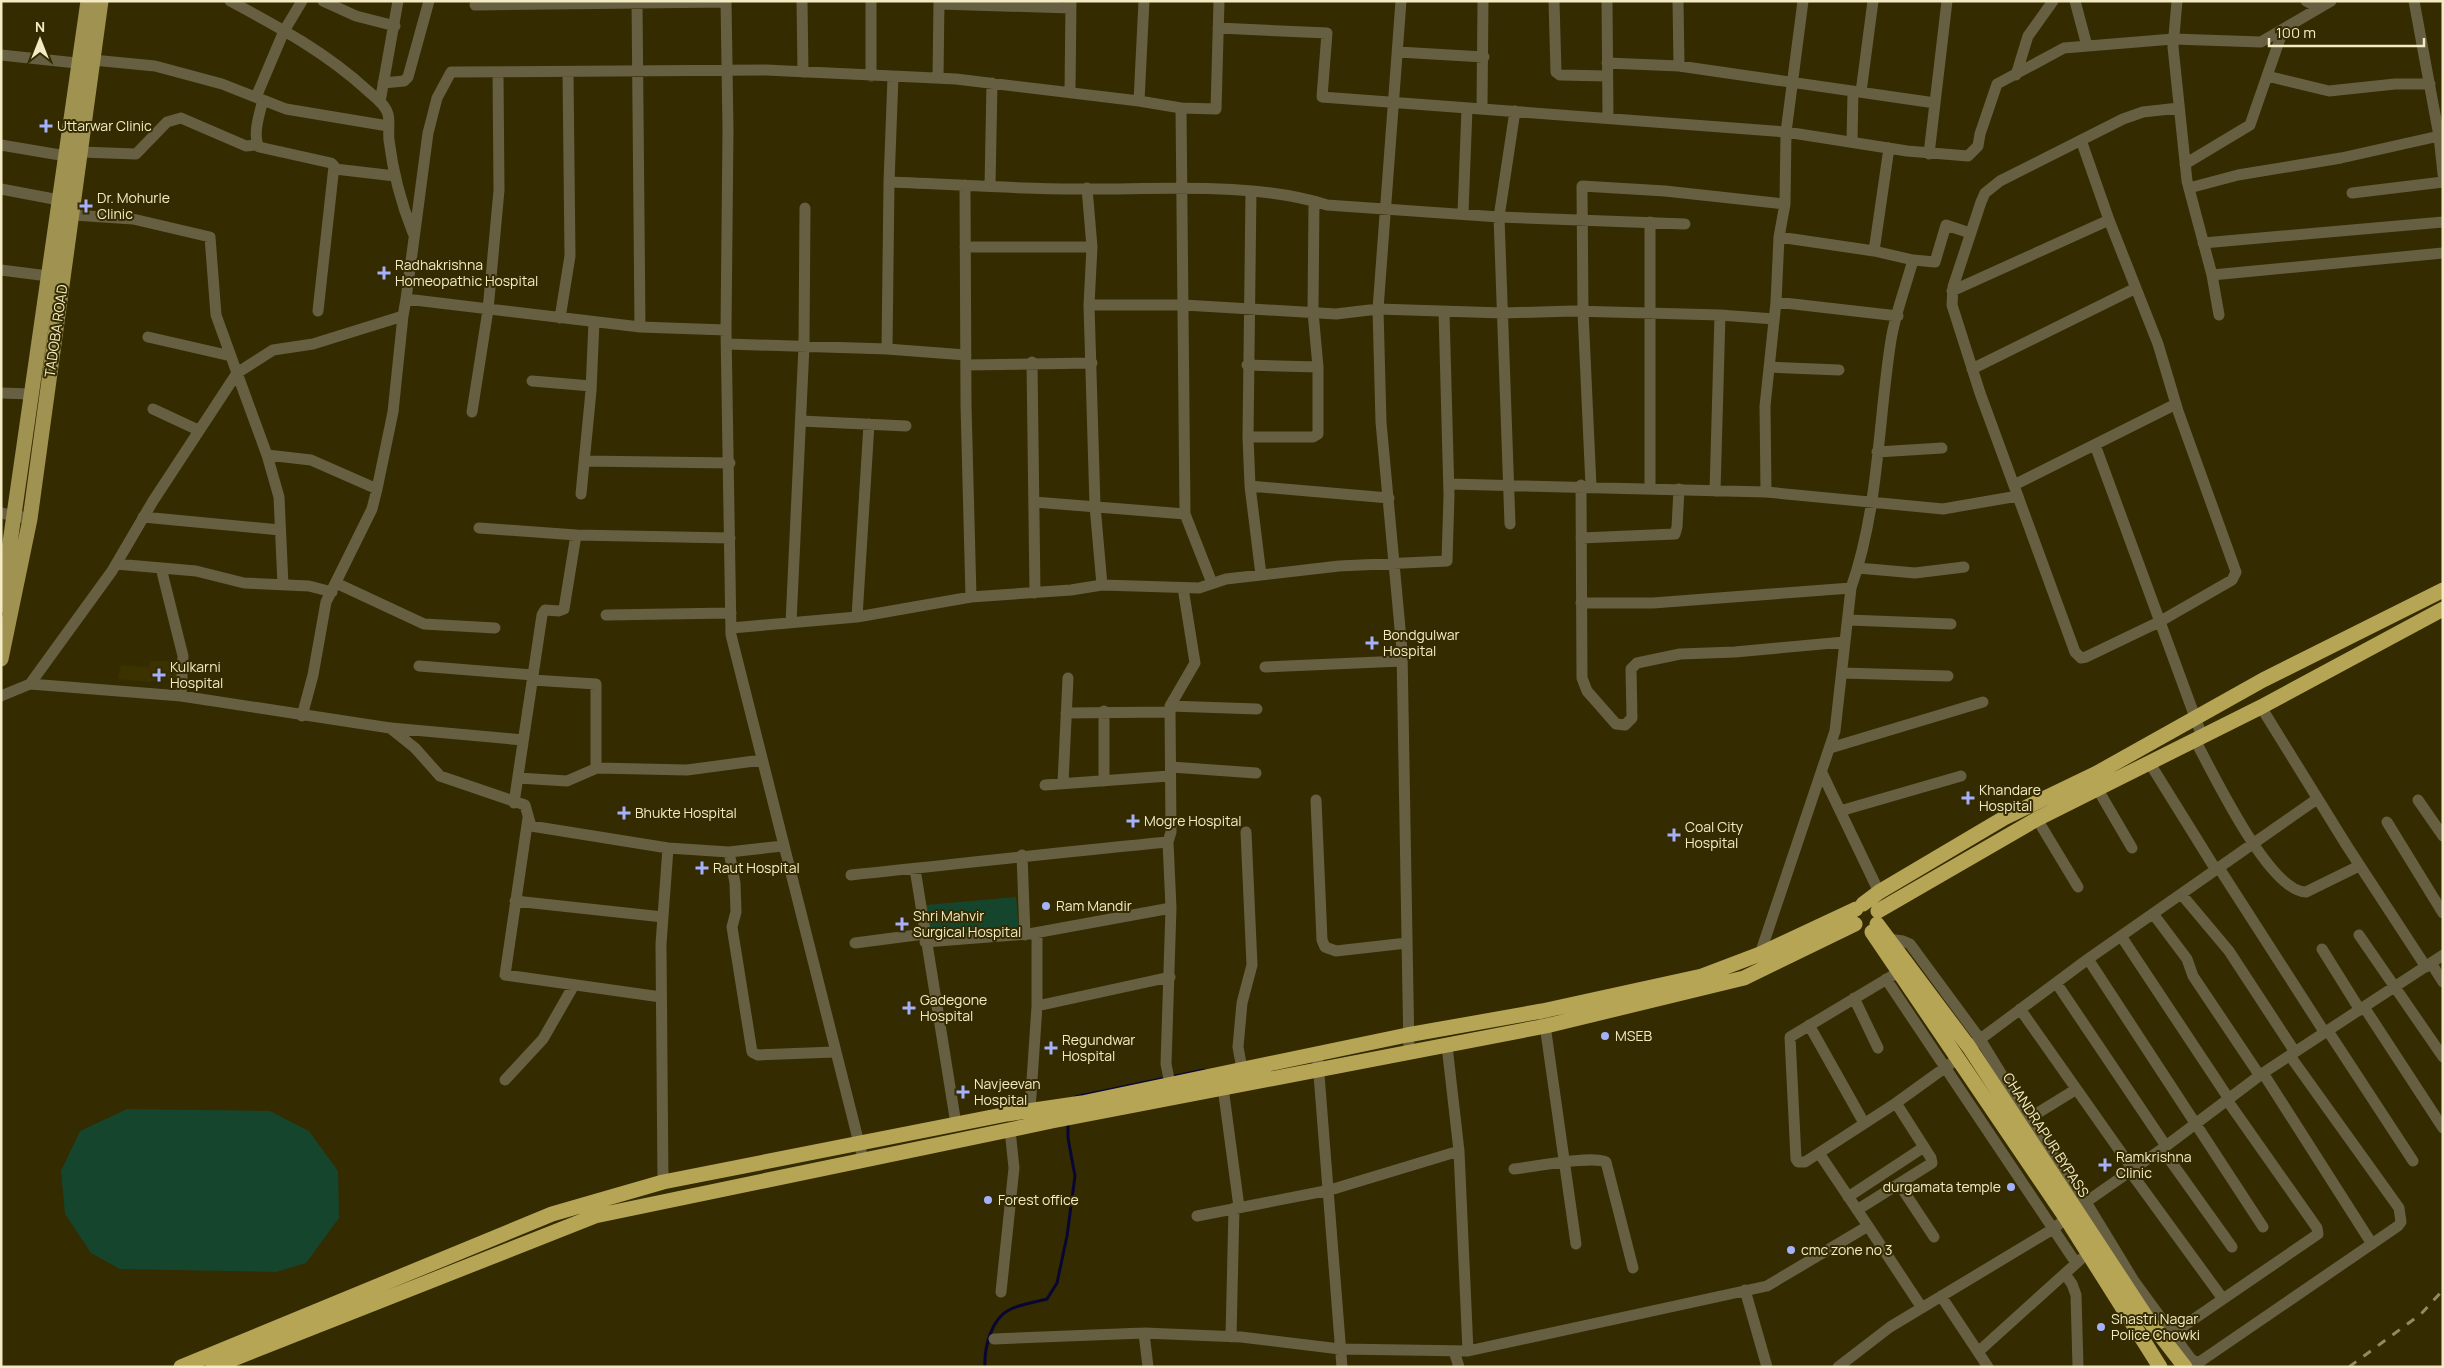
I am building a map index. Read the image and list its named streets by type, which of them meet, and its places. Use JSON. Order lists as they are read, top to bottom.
{
  "streets": {
    "highway": ["CHANDRAPUR BYPASS"],
    "main road": ["TADOBA ROAD"]
  },
  "places": {
    "health": [
      "Uttarwar Clinic",
      "Dr. Mohurle Clinic",
      "Radhakrishna Homeopathic Hospital",
      "Bondgulwar Hospital",
      "Kulkarni Hospital",
      "Khandare Hospital",
      "Bhukte Hospital",
      "Mogre Hospital",
      "Coal City Hospital",
      "Raut Hospital",
      "Shri Mahvir Surgical Hospital",
      "Gadegone Hospital",
      "Regundwar Hospital",
      "Navjeevan Hospital",
      "Ramkrishna Clinic"
    ],
    "other": [
      "Ram Mandir",
      "MSEB",
      "durgamata temple",
      "Forest office",
      "cmc zone no 3",
      "Shastri Nagar Police Chowki"
    ]
  },
  "scale_bar": "100 m",
  "north": "top"
}
